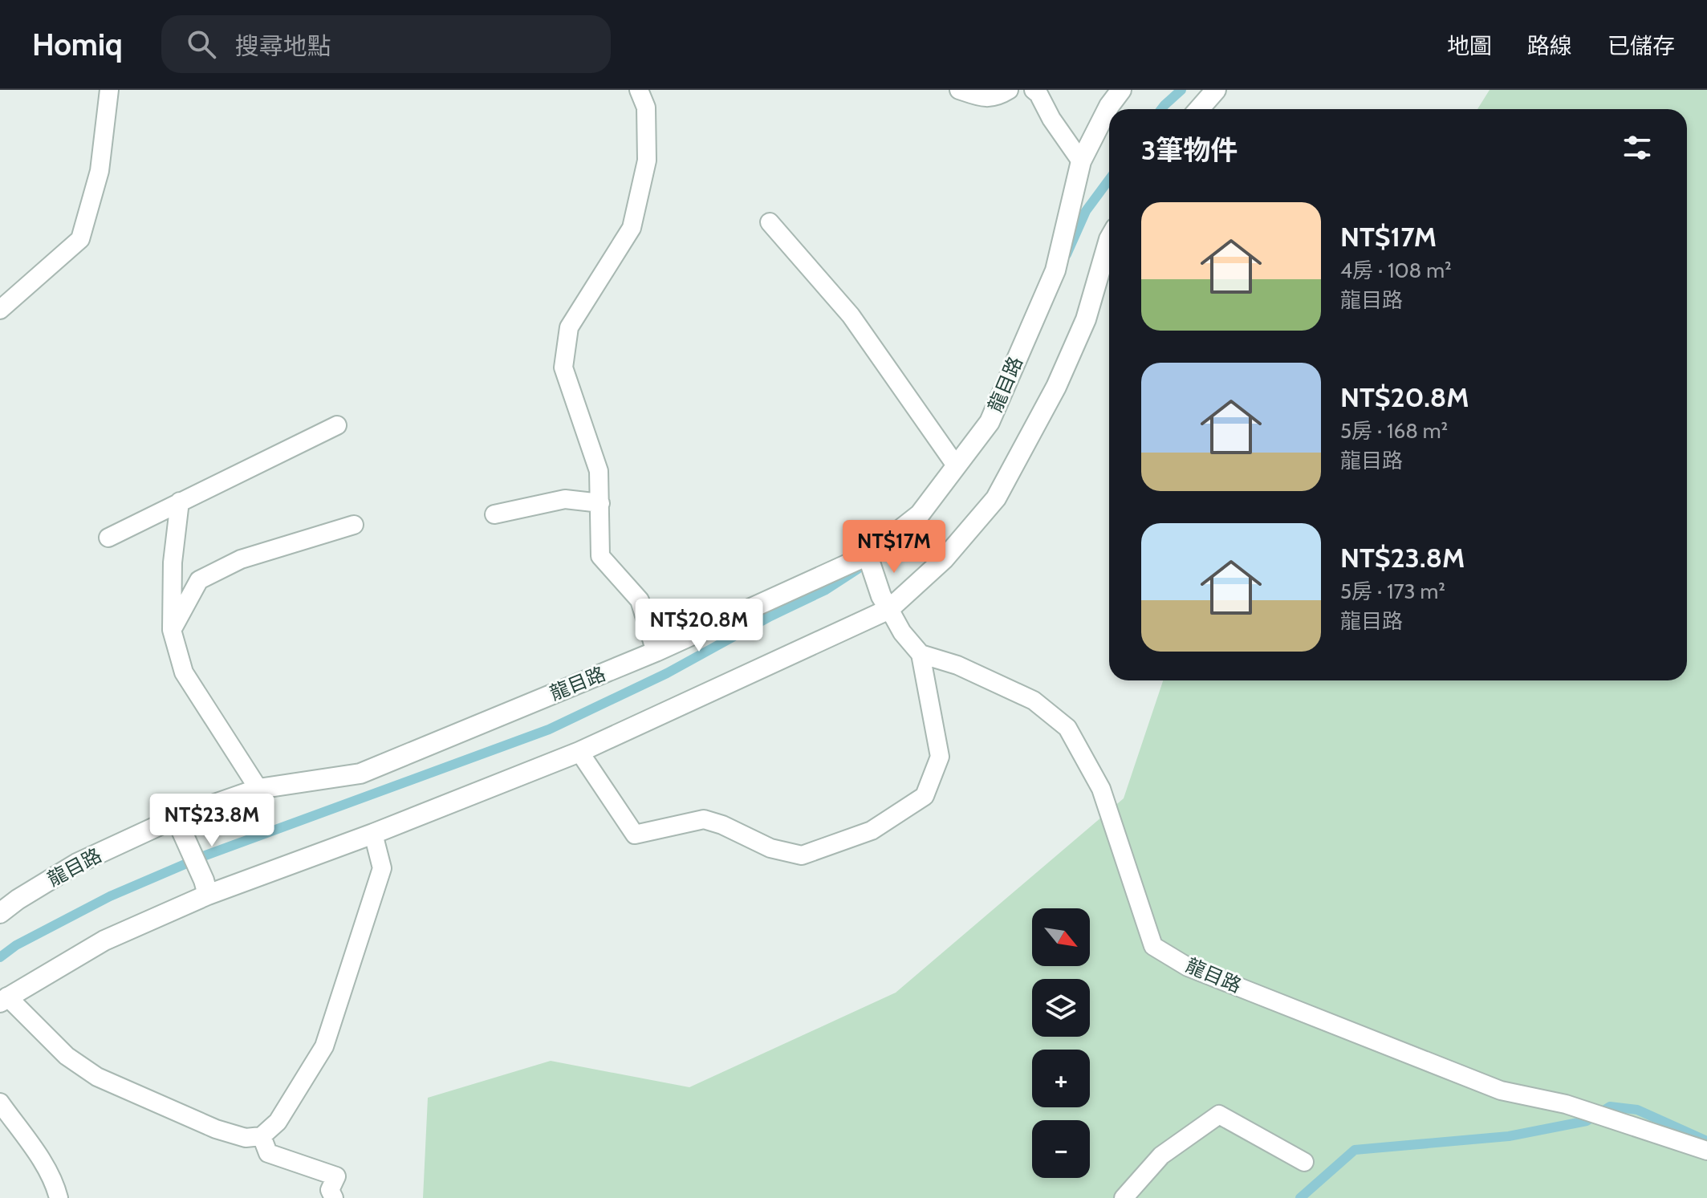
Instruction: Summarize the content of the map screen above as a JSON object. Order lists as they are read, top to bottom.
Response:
{
  "streets": {
    "street": ["龍目路"]
  },
  "north": "bottom right",
  "page": {
    "header": "Homiq",
    "search": "搜尋地點",
    "nav": ["地圖", "路線", "已儲存"],
    "heading": "3筆物件",
    "list": [
      {
        "name": "NT$17M",
        "note": "4房 · 108 m² · 龍目路"
      },
      {
        "name": "NT$20.8M",
        "note": "5房 · 168 m² · 龍目路"
      },
      {
        "name": "NT$23.8M",
        "note": "5房 · 173 m² · 龍目路"
      }
    ],
    "price": ["NT$17M", "NT$20.8M", "NT$23.8M"],
    "map_buttons": ["+", "−"]
  }
}
